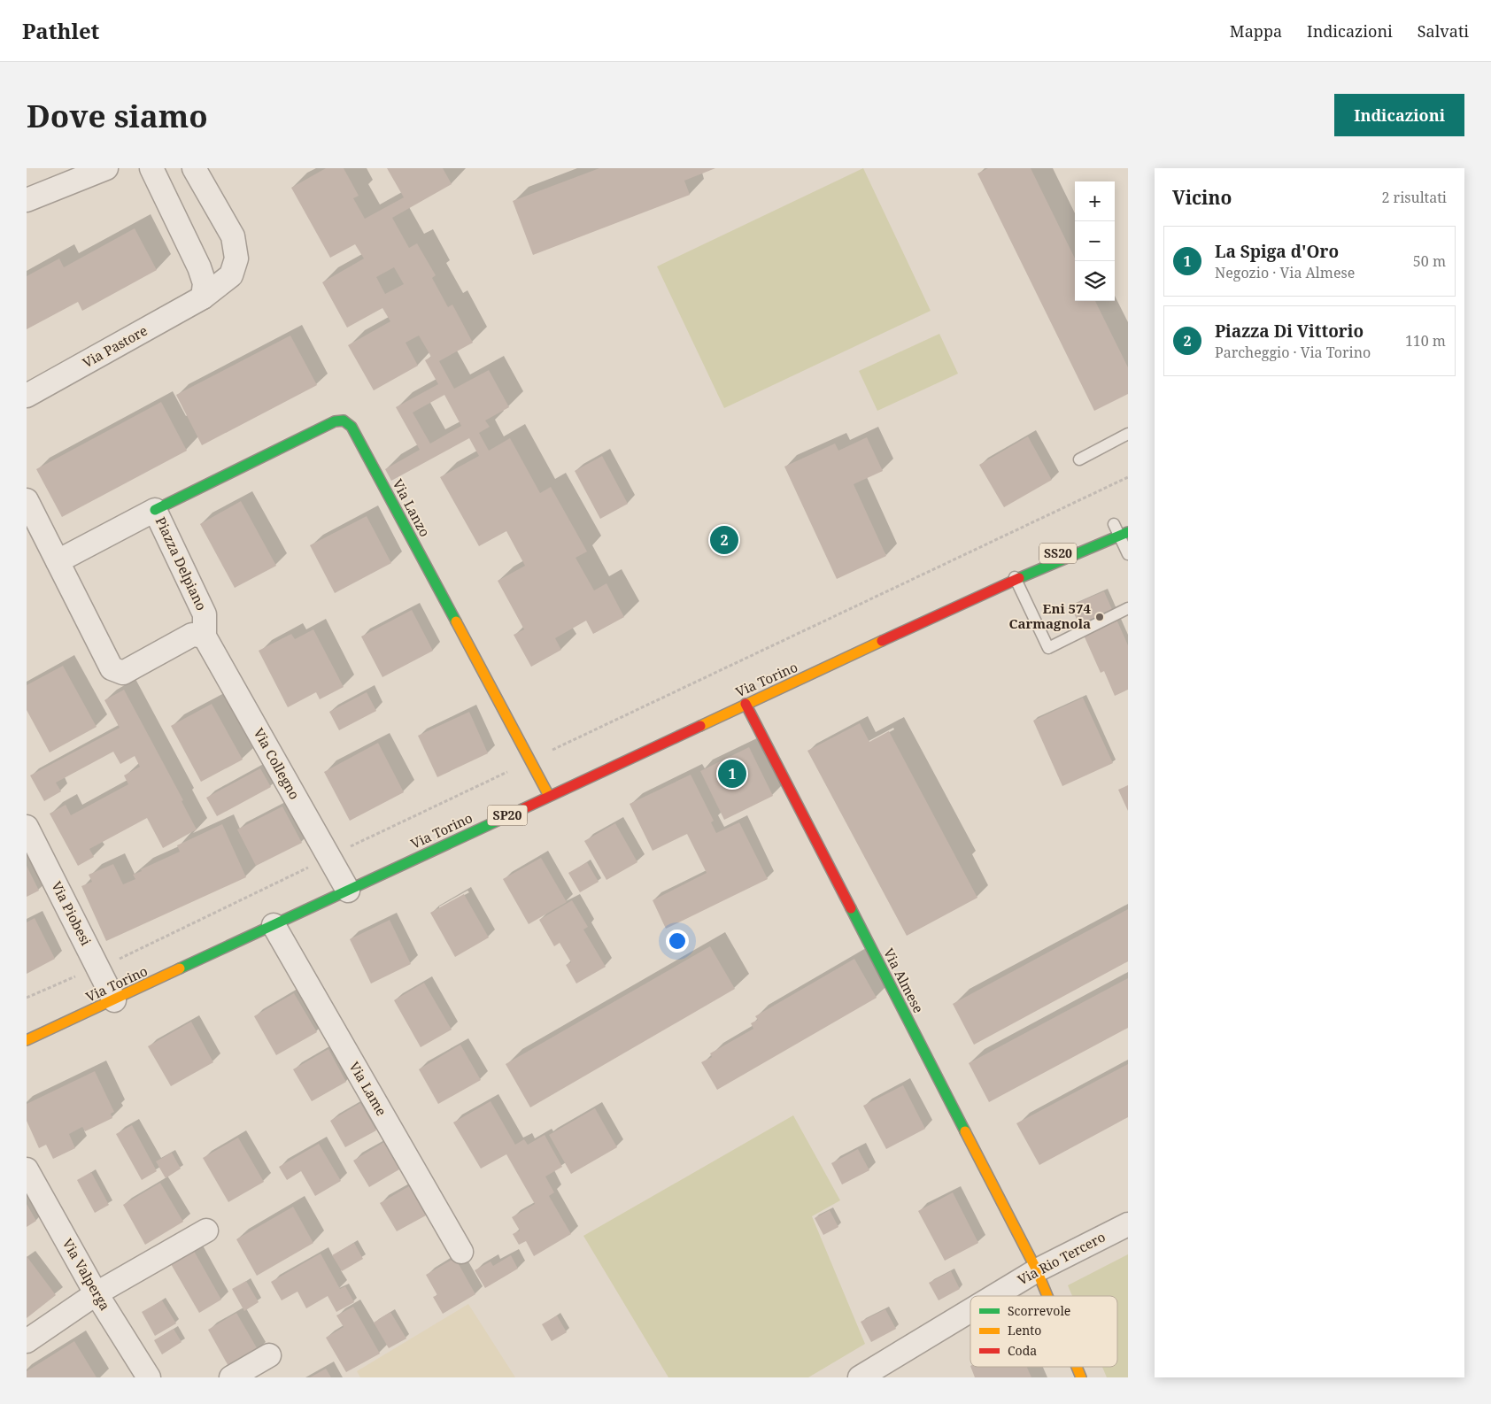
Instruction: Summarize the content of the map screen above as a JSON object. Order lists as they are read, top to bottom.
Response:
{
  "streets": {
    "street": [
      "Via Pastore",
      "Via Lanzo",
      "SS20",
      "Piazza Delpiano",
      "Via Torino",
      "Via Collegno",
      "SP20",
      "Via Piobesi",
      "Via Almese",
      "Via Lame",
      "Via Rio Tercero",
      "Via Valperga"
    ]
  },
  "crossings": [
    ["Via Lanzo", "Piazza Delpiano"],
    ["Via Lanzo", "Via Torino"],
    ["SS20", "Via Torino"],
    ["Piazza Delpiano", "Via Collegno"],
    ["Via Torino", "Via Collegno"],
    ["Via Torino", "Via Piobesi"],
    ["Via Torino", "Via Almese"],
    ["Via Torino", "Via Lame"],
    ["Via Almese", "Via Rio Tercero"]
  ],
  "places": ["Eni 574 Carmagnola"],
  "legend": ["Scorrevole", "Lento", "Coda"],
  "page": {
    "header": "Pathlet",
    "nav": ["Mappa", "Indicazioni", "Salvati"],
    "buttons": "Indicazioni",
    "title": "Dove siamo",
    "heading": ["Vicino", "2 risultati"],
    "map_buttons": ["+", "−"],
    "list": [
      {
        "mark": "1",
        "name": "La Spiga d'Oro",
        "note": "Negozio · Via Almese",
        "value": "50 m"
      },
      {
        "mark": "2",
        "name": "Piazza Di Vittorio",
        "note": "Parcheggio · Via Torino",
        "value": "110 m"
      }
    ],
    "pins": ["2", "1"]
  }
}
